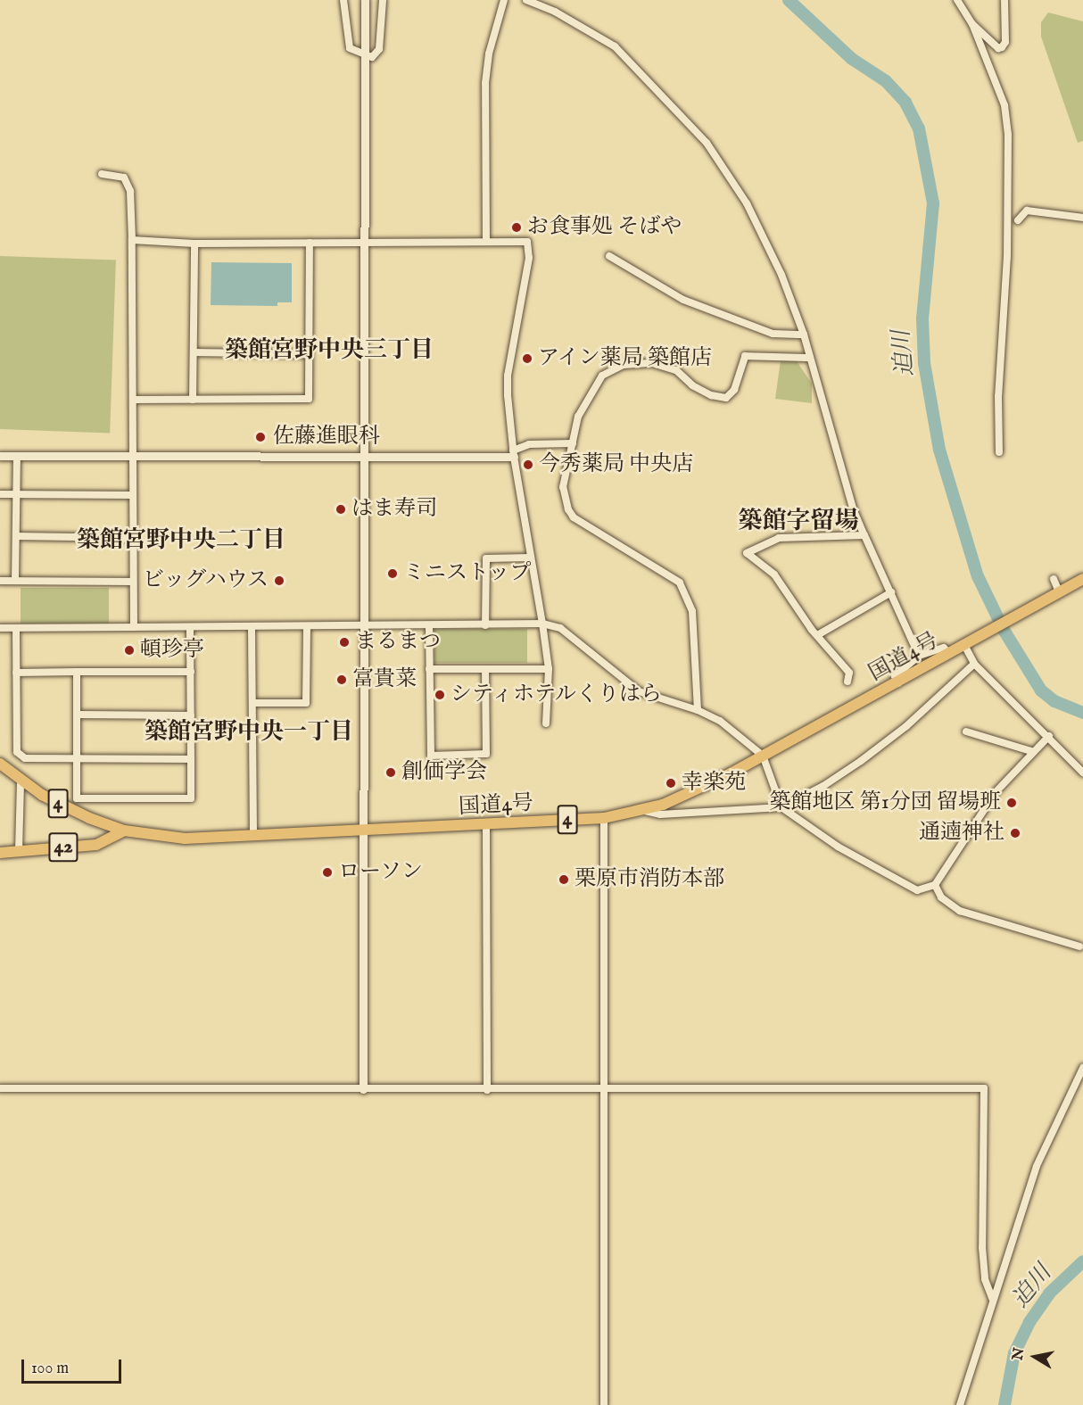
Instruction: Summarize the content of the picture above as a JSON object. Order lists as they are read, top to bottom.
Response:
{
  "streets": {
    "main road": ["国道4号", "4", "42"]
  },
  "crossings": [
    ["国道4号", "42"]
  ],
  "districts": [
    "築館宮野中央三丁目",
    "築館字留場",
    "築館宮野中央二丁目",
    "築館宮野中央一丁目"
  ],
  "water": ["迫川"],
  "places": [
    "お食事処 そばや",
    "アイン薬局 築館店",
    "佐藤進眼科",
    "今秀薬局 中央店",
    "はま寿司",
    "ミニストップ",
    "ビッグハウス",
    "まるまつ",
    "頓珍亭",
    "富貴菜",
    "シティホテルくりはら",
    "創価学会",
    "幸楽苑",
    "築館地区 第1分団 留場班",
    "通遖神社",
    "ローソン",
    "栗原市消防本部"
  ],
  "scale_bar": "100 m",
  "north": "left"
}
